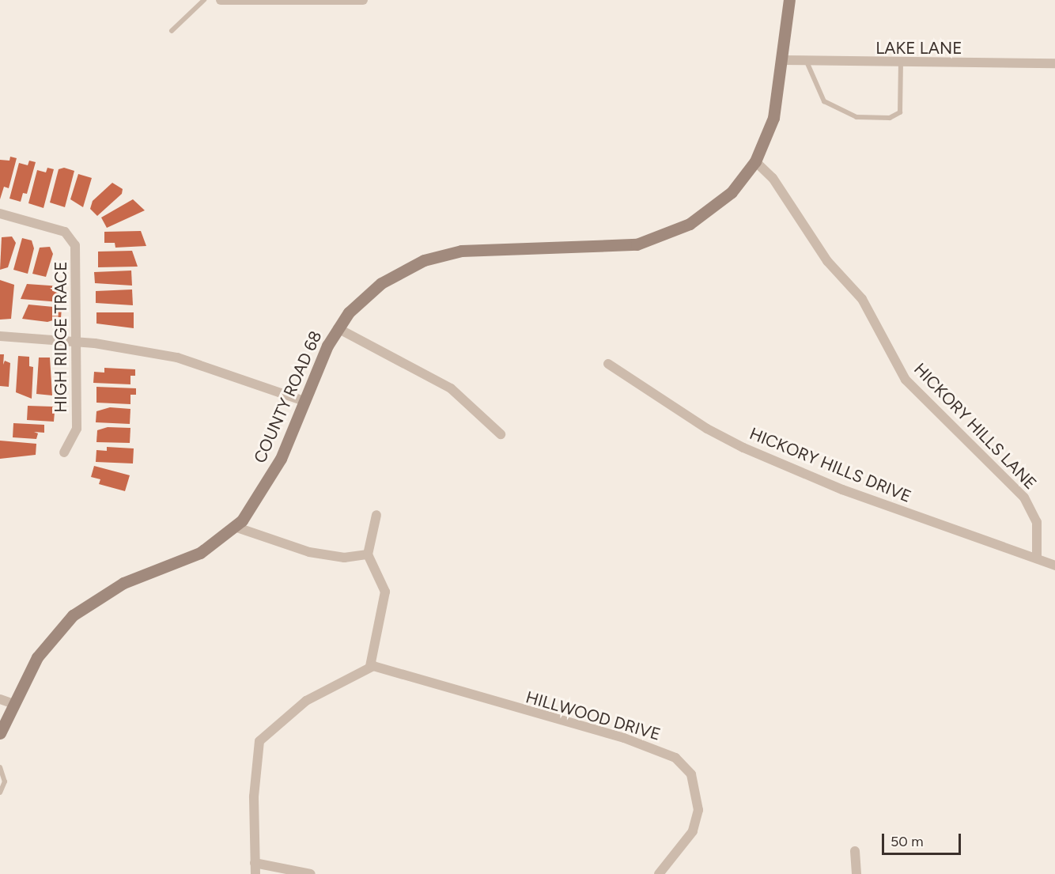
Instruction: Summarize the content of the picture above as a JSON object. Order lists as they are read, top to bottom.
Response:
{
  "streets": {
    "street": [
      "LAKE LANE",
      "HIGH RIDGE TRACE",
      "COUNTY ROAD 68",
      "HICKORY HILLS LANE",
      "HICKORY HILLS DRIVE",
      "HILLWOOD DRIVE"
    ]
  },
  "crossings": [
    ["LAKE LANE", "COUNTY ROAD 68"],
    ["COUNTY ROAD 68", "HICKORY HILLS LANE"],
    ["HICKORY HILLS LANE", "HICKORY HILLS DRIVE"]
  ],
  "scale_bar": "50 m"
}
